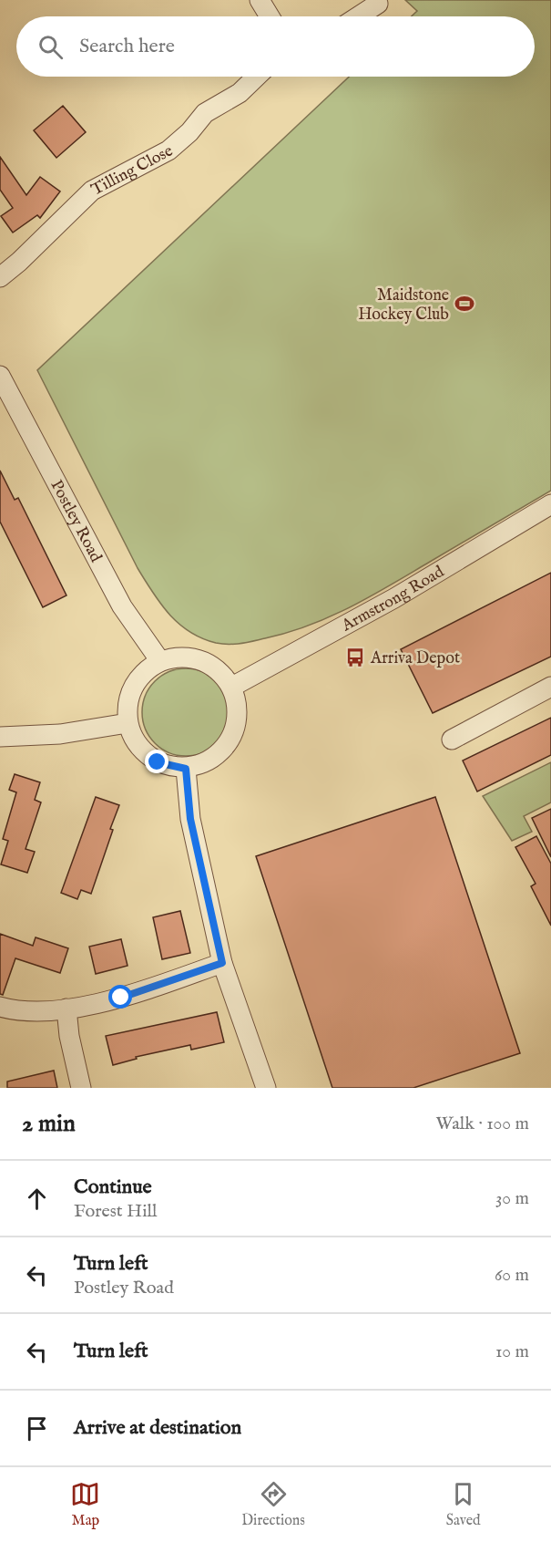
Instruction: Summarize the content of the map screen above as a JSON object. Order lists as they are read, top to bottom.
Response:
{
  "streets": {
    "street": ["Tilling Close", "Postley Road", "Armstrong Road"]
  },
  "crossings": [
    ["Postley Road", "Armstrong Road"]
  ],
  "places": {
    "sports": ["Maidstone Hockey Club"],
    "bus stop": ["Arriva Depot"]
  },
  "page": {
    "search": "Search here",
    "heading": ["2 min", "Walk · 100 m"],
    "list": [
      ["Continue", "Forest Hill", "30 m"],
      ["Turn left", "Postley Road", "60 m"],
      ["Turn left", "10 m"],
      "Arrive at destination"
    ],
    "nav": ["Map", "Directions", "Saved"]
  }
}
